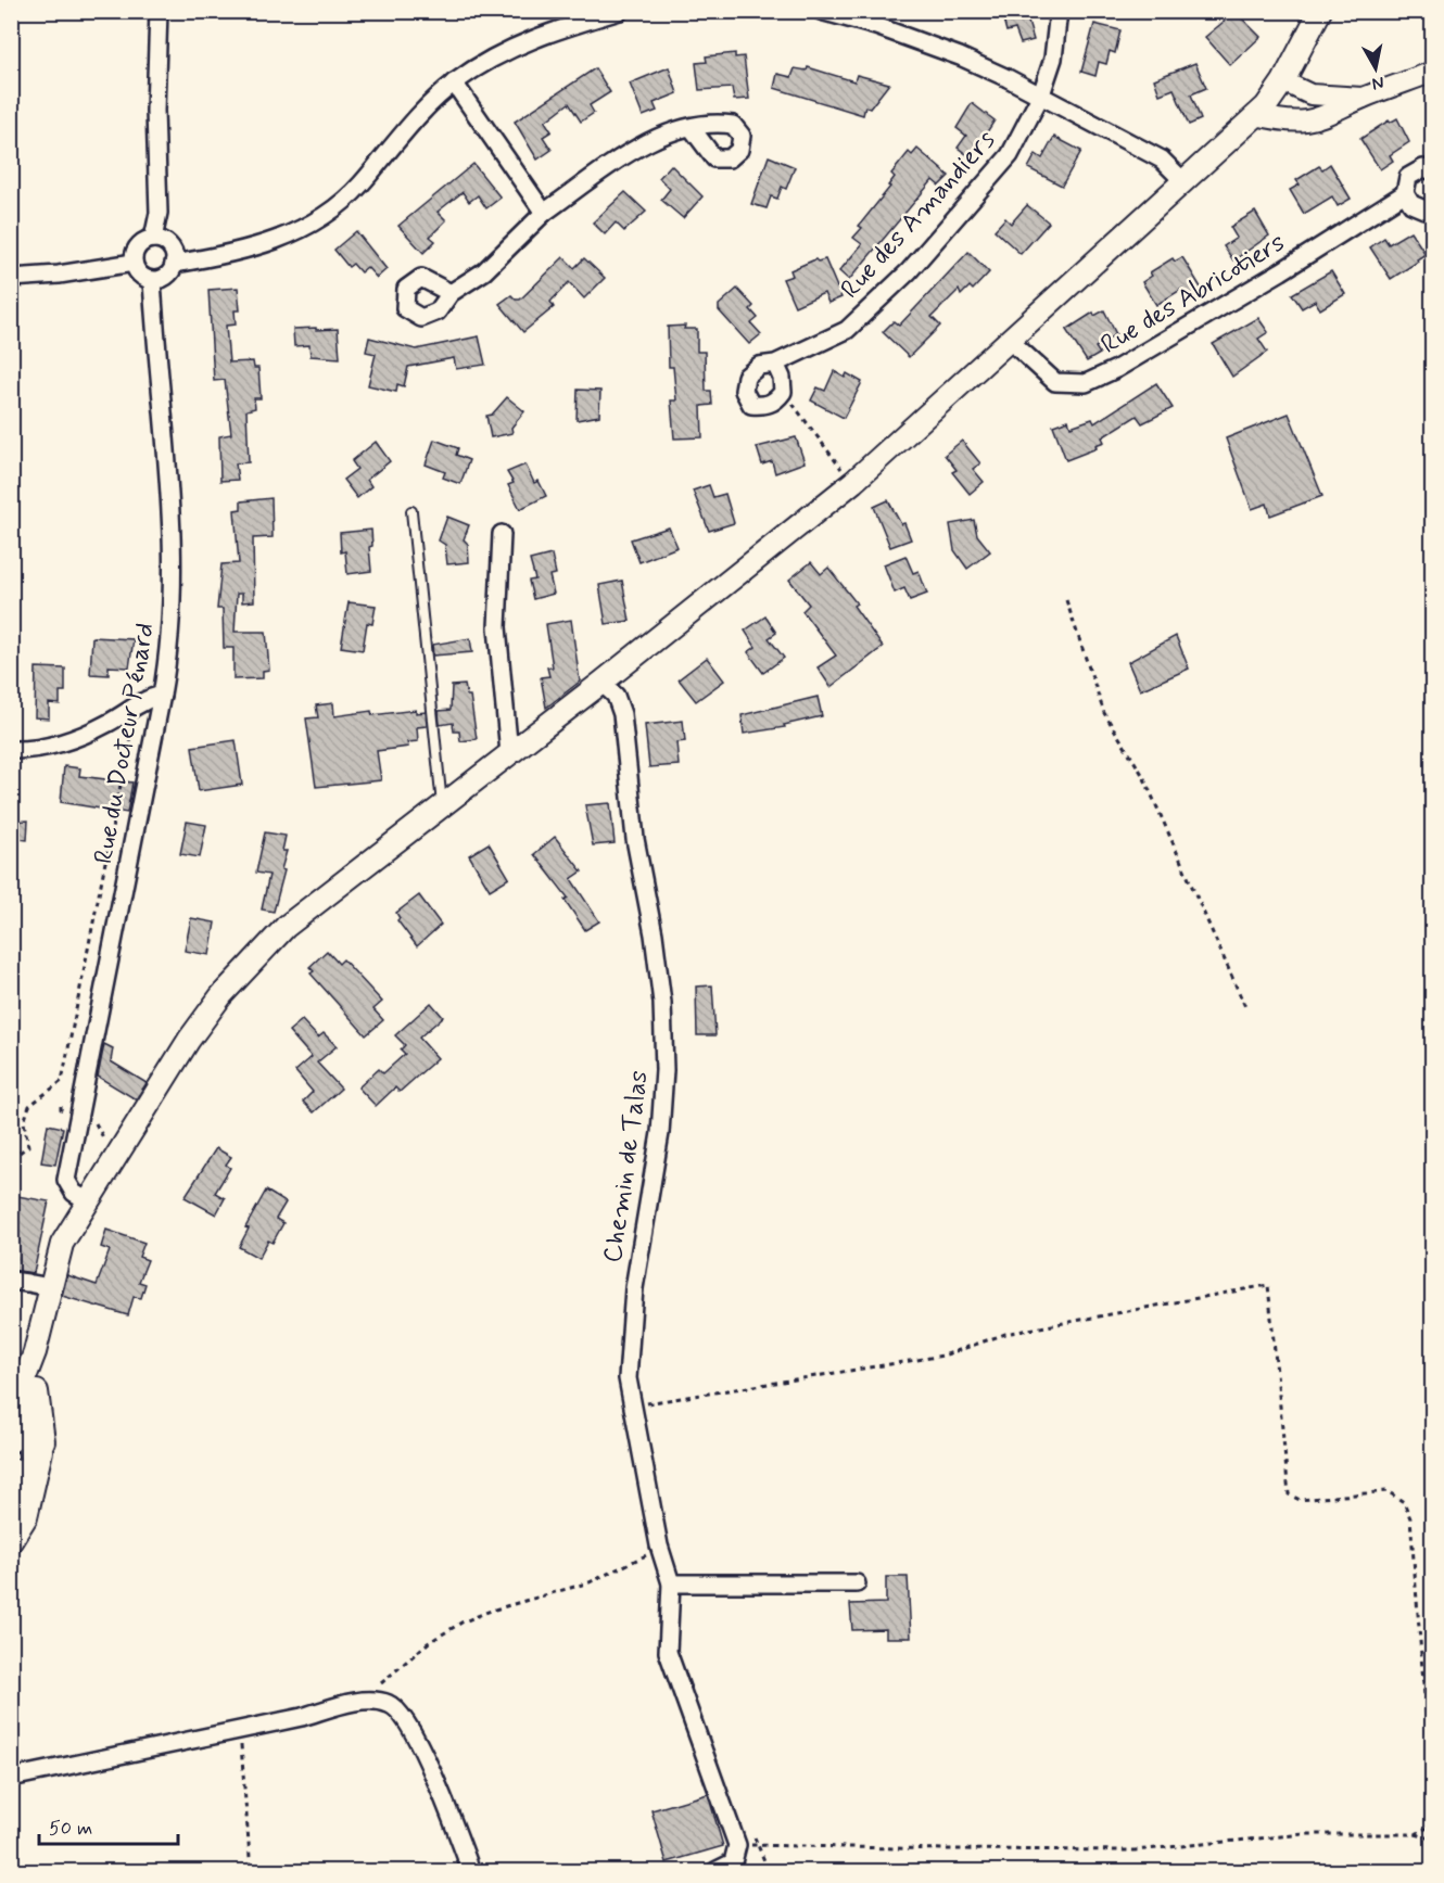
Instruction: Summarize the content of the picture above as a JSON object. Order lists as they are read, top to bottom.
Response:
{
  "streets": {
    "street": [
      "Rue des Amandiers",
      "Rue des Abricotiers",
      "Rue du Docteur Pénard",
      "Chemin de Talas"
    ]
  },
  "scale_bar": "50 m",
  "north": "bottom"
}
